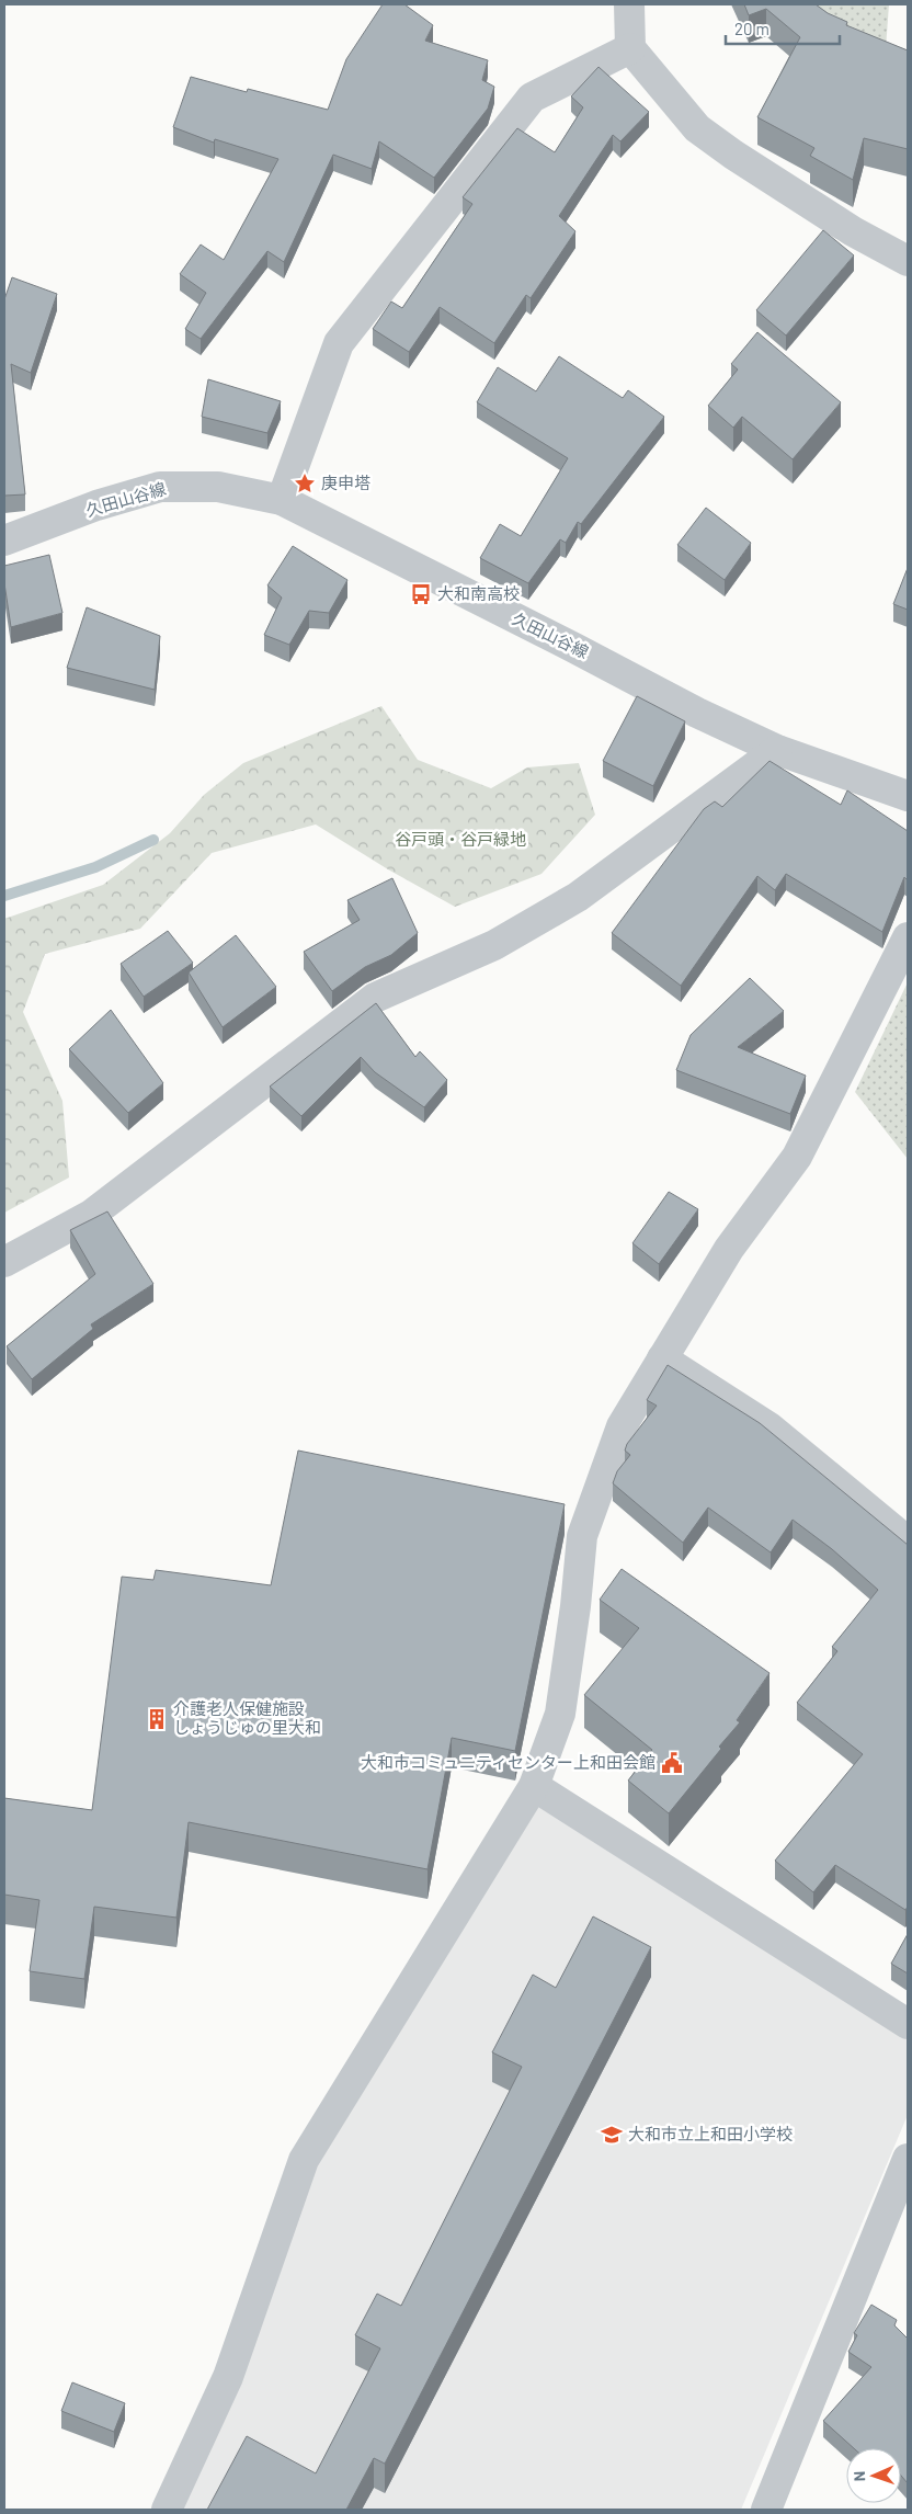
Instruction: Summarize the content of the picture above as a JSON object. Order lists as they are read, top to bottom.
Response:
{
  "streets": {
    "street": ["久田山谷線"]
  },
  "parks": ["谷戸頭・谷戸緑地"],
  "places": {
    "place": ["庚申塔"],
    "bus stop": ["大和南高校"],
    "building": ["介護老人保健施設 しょうじゅの里大和"],
    "public building": ["大和市コミュニティセンター上和田会館"],
    "school or university": ["大和市立上和田小学校"]
  },
  "scale_bar": "20 m",
  "north": "left"
}
